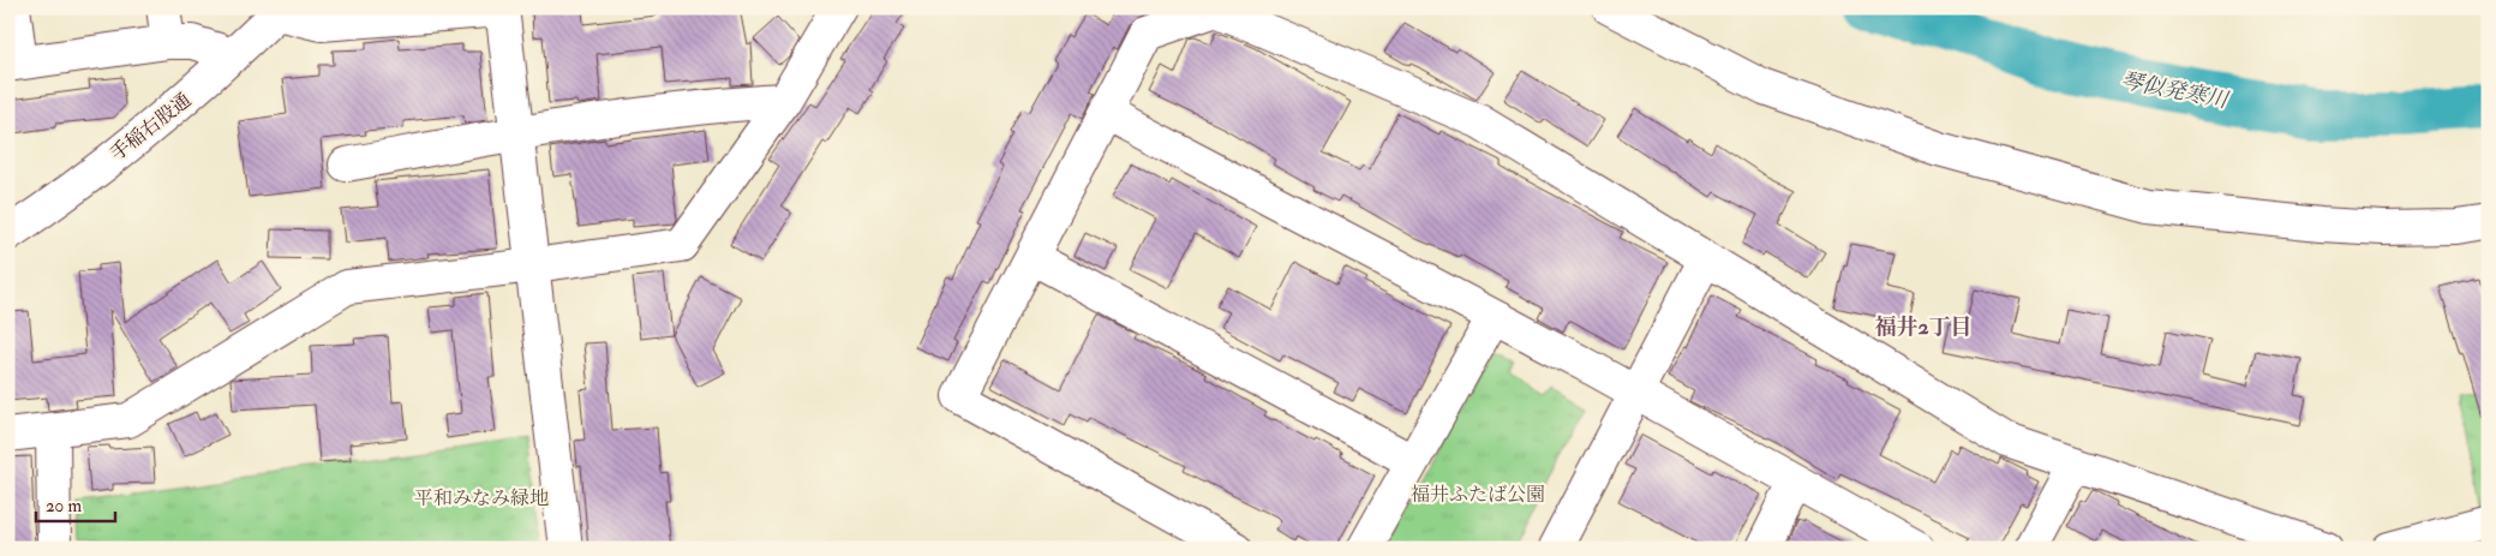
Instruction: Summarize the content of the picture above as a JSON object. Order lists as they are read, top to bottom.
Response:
{
  "streets": {
    "street": ["手稲右股通"]
  },
  "districts": ["福井2丁目"],
  "water": ["琴似発寒川"],
  "parks": ["福井ふたば公園", "平和みなみ緑地"],
  "scale_bar": "20 m"
}
